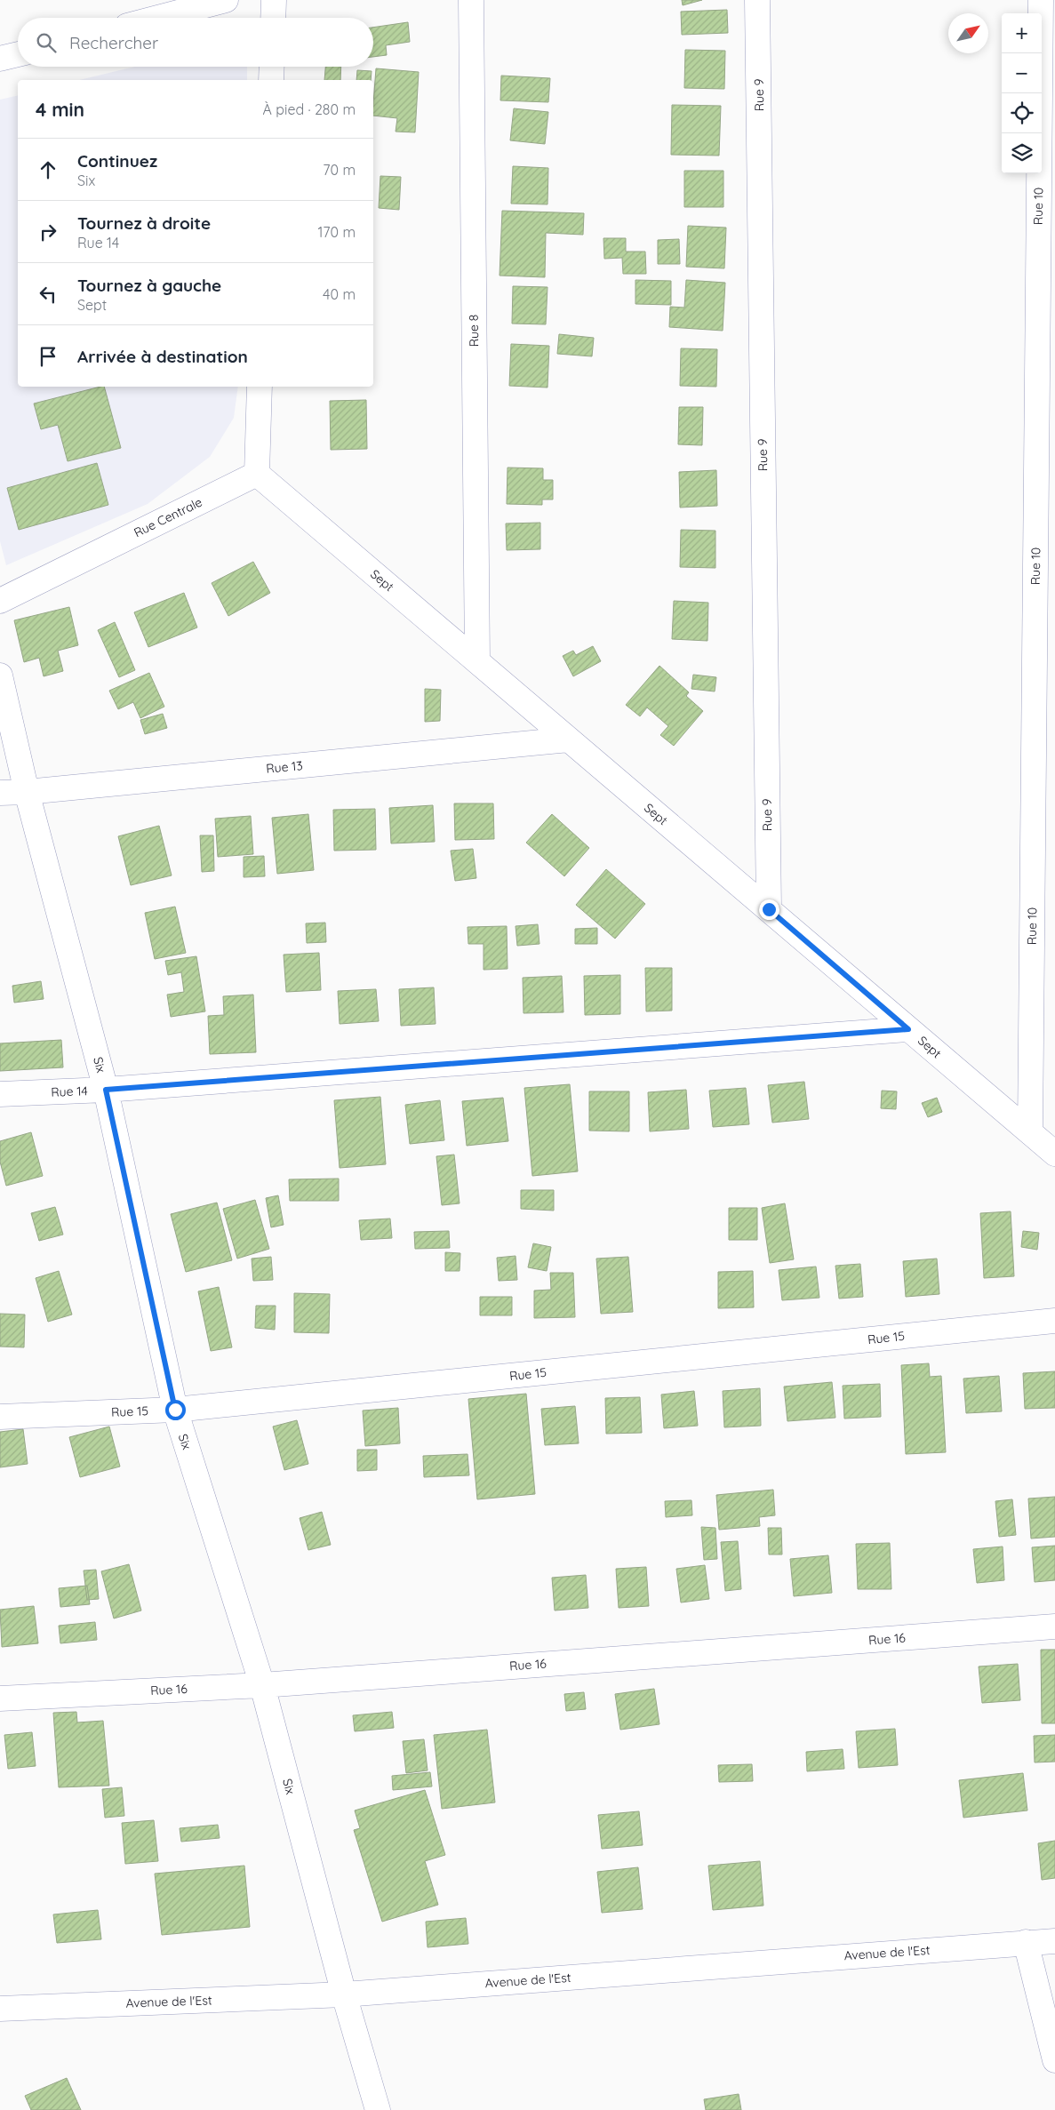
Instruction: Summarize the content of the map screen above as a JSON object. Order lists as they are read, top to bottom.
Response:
{
  "streets": {
    "street": [
      "Rue 9",
      "Rue 10",
      "Rue 8",
      "Rue Centrale",
      "Sept",
      "Rue 13",
      "Six",
      "Rue 14",
      "Rue 15",
      "Rue 16",
      "Avenue de l'Est"
    ]
  },
  "crossings": [
    ["Rue 9", "Sept"],
    ["Rue 10", "Sept"],
    ["Rue 8", "Sept"],
    ["Rue Centrale", "Sept"],
    ["Sept", "Rue 13"],
    ["Sept", "Rue 14"],
    ["Rue 13", "Six"],
    ["Six", "Rue 14"],
    ["Six", "Rue 15"],
    ["Six", "Rue 16"],
    ["Six", "Avenue de l'Est"]
  ],
  "north": "top right",
  "page": {
    "map_buttons": ["+", "−"],
    "search": "Rechercher",
    "heading": ["4 min", "À pied · 280 m"],
    "list": [
      ["Continuez", "Six", "70 m"],
      ["Tournez à droite", "Rue 14", "170 m"],
      ["Tournez à gauche", "Sept", "40 m"],
      "Arrivée à destination"
    ]
  }
}
